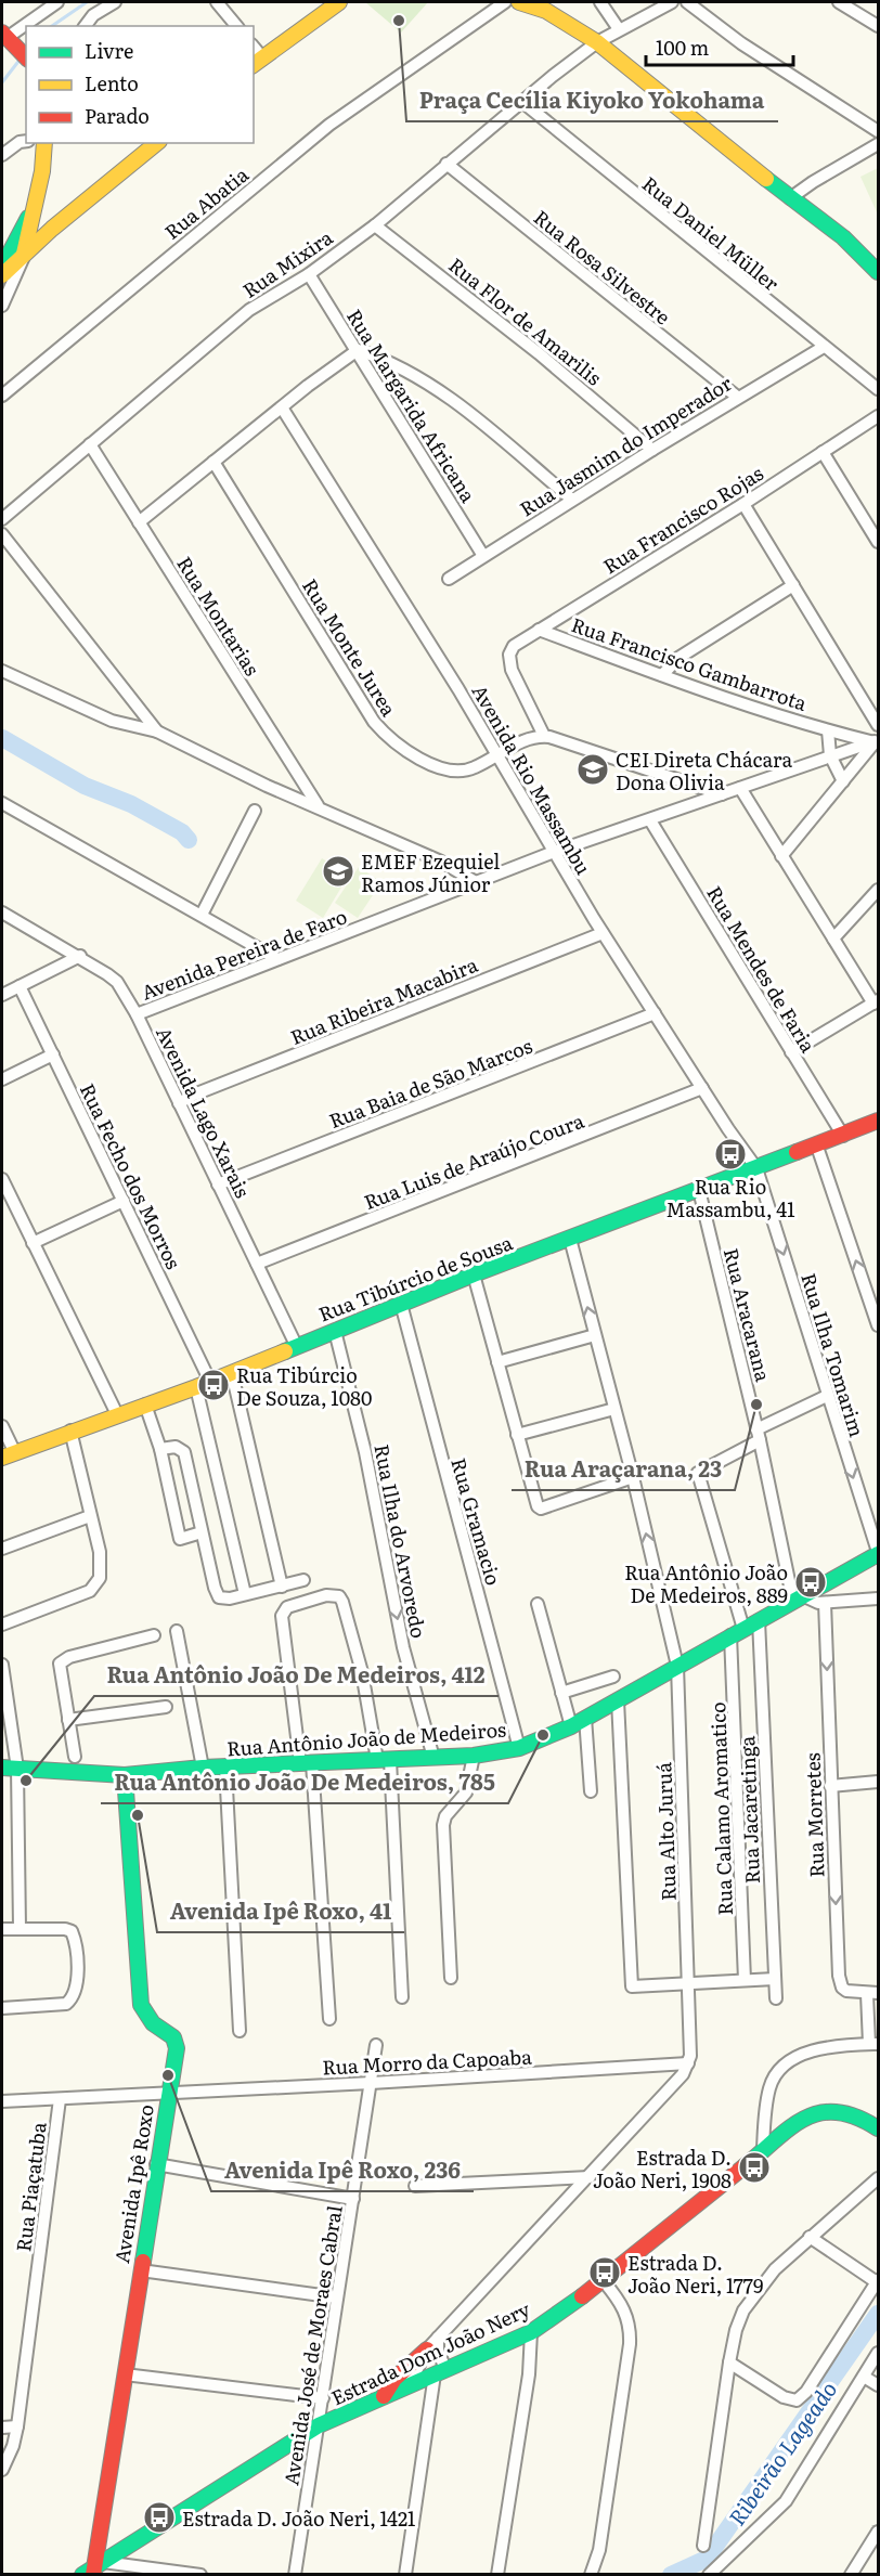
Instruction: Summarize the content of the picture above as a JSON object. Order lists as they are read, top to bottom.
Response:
{
  "streets": {
    "street": [
      "Rua Abatia",
      "Rua Daniel Müller",
      "Rua Mixira",
      "Rua Rosa Silvestre",
      "Rua Flor de Amarilis",
      "Rua Margarida Africana",
      "Rua Jasmim do Imperador",
      "Rua Francisco Rojas",
      "Rua Montarias",
      "Rua Monte Jurea",
      "Rua Francisco Gambarrota",
      "Avenida Rio Massambu",
      "Avenida Pereira de Faro",
      "Rua Mendes de Faria",
      "Rua Ribeira Macabira",
      "Rua Baia de São Marcos",
      "Avenida Lago Xarais",
      "Rua Luis de Araújo Coura",
      "Rua Fecho dos Morros",
      "Rua Tibúrcio de Sousa",
      "Rua Aracarana",
      "Rua Ilha Tomarim",
      "Rua Gramacio",
      "Rua Ilha do Arvoredo",
      "Rua Antônio João de Medeiros",
      "Rua Calamo Aromatico",
      "Rua Jacaretinga",
      "Rua Morretes",
      "Rua Alto Juruá",
      "Rua Morro da Capoaba",
      "Avenida Ipê Roxo",
      "Rua Piaçatuba",
      "Avenida José de Moraes Cabral",
      "Estrada Dom João Nery"
    ]
  },
  "crossings": [
    ["Rua Daniel Müller", "Rua Mixira"],
    ["Rua Daniel Müller", "Rua Jasmim do Imperador"],
    ["Rua Mixira", "Rua Rosa Silvestre"],
    ["Rua Mixira", "Rua Flor de Amarilis"],
    ["Rua Mixira", "Rua Margarida Africana"],
    ["Rua Mixira", "Rua Montarias"],
    ["Rua Rosa Silvestre", "Rua Jasmim do Imperador"],
    ["Rua Flor de Amarilis", "Rua Jasmim do Imperador"],
    ["Rua Margarida Africana", "Rua Jasmim do Imperador"],
    ["Rua Francisco Rojas", "Rua Monte Jurea"],
    ["Rua Francisco Rojas", "Rua Francisco Gambarrota"],
    ["Rua Monte Jurea", "Avenida Rio Massambu"],
    ["Rua Francisco Gambarrota", "Avenida Pereira de Faro"],
    ["Avenida Rio Massambu", "Avenida Pereira de Faro"],
    ["Avenida Rio Massambu", "Rua Ribeira Macabira"],
    ["Avenida Rio Massambu", "Rua Baia de São Marcos"],
    ["Avenida Rio Massambu", "Rua Luis de Araújo Coura"],
    ["Avenida Rio Massambu", "Rua Tibúrcio de Sousa"],
    ["Avenida Rio Massambu", "Rua Ilha Tomarim"],
    ["Avenida Pereira de Faro", "Rua Mendes de Faria"],
    ["Avenida Pereira de Faro", "Avenida Lago Xarais"],
    ["Rua Mendes de Faria", "Rua Tibúrcio de Sousa"],
    ["Rua Ribeira Macabira", "Avenida Lago Xarais"],
    ["Rua Baia de São Marcos", "Avenida Lago Xarais"],
    ["Avenida Lago Xarais", "Rua Luis de Araújo Coura"],
    ["Avenida Lago Xarais", "Rua Tibúrcio de Sousa"],
    ["Rua Fecho dos Morros", "Rua Tibúrcio de Sousa"],
    ["Rua Tibúrcio de Sousa", "Rua Aracarana"],
    ["Rua Tibúrcio de Sousa", "Rua Ilha Tomarim"],
    ["Rua Tibúrcio de Sousa", "Rua Gramacio"],
    ["Rua Tibúrcio de Sousa", "Rua Ilha do Arvoredo"],
    ["Rua Tibúrcio de Sousa", "Rua Alto Juruá"],
    ["Rua Aracarana", "Rua Antônio João de Medeiros"],
    ["Rua Aracarana", "Rua Calamo Aromatico"],
    ["Rua Ilha Tomarim", "Rua Antônio João de Medeiros"],
    ["Rua Gramacio", "Rua Antônio João de Medeiros"],
    ["Rua Ilha do Arvoredo", "Rua Antônio João de Medeiros"],
    ["Rua Antônio João de Medeiros", "Rua Calamo Aromatico"],
    ["Rua Antônio João de Medeiros", "Rua Jacaretinga"],
    ["Rua Antônio João de Medeiros", "Rua Alto Juruá"],
    ["Rua Antônio João de Medeiros", "Avenida Ipê Roxo"],
    ["Rua Alto Juruá", "Rua Morro da Capoaba"],
    ["Rua Morro da Capoaba", "Avenida Ipê Roxo"],
    ["Rua Morro da Capoaba", "Rua Piaçatuba"],
    ["Rua Morro da Capoaba", "Avenida José de Moraes Cabral"],
    ["Avenida Ipê Roxo", "Estrada Dom João Nery"],
    ["Avenida José de Moraes Cabral", "Estrada Dom João Nery"]
  ],
  "one_way": ["Rua Ilha do Arvoredo", "Rua Morretes"],
  "water": ["Ribeirão Lageado"],
  "places": {
    "other": [
      "Praça Cecília Kiyoko Yokohama",
      "Rua Araçarana, 23",
      "Rua Antônio João De Medeiros, 785",
      "Rua Antônio João De Medeiros, 412",
      "Avenida Ipê Roxo, 41",
      "Avenida Ipê Roxo, 236"
    ],
    "school or university": ["CEI Direta Chácara Dona Olivia", "EMEF Ezequiel Ramos Júnior"],
    "bus stop": [
      "Rua Rio Massambu, 41",
      "Rua Tibúrcio De Souza, 1080",
      "Rua Antônio João De Medeiros, 889",
      "Estrada D. João Neri, 1908",
      "Estrada D. João Neri, 1779",
      "Estrada D. João Neri, 1421"
    ]
  },
  "legend": ["Livre", "Lento", "Parado"],
  "scale_bar": "100 m"
}
